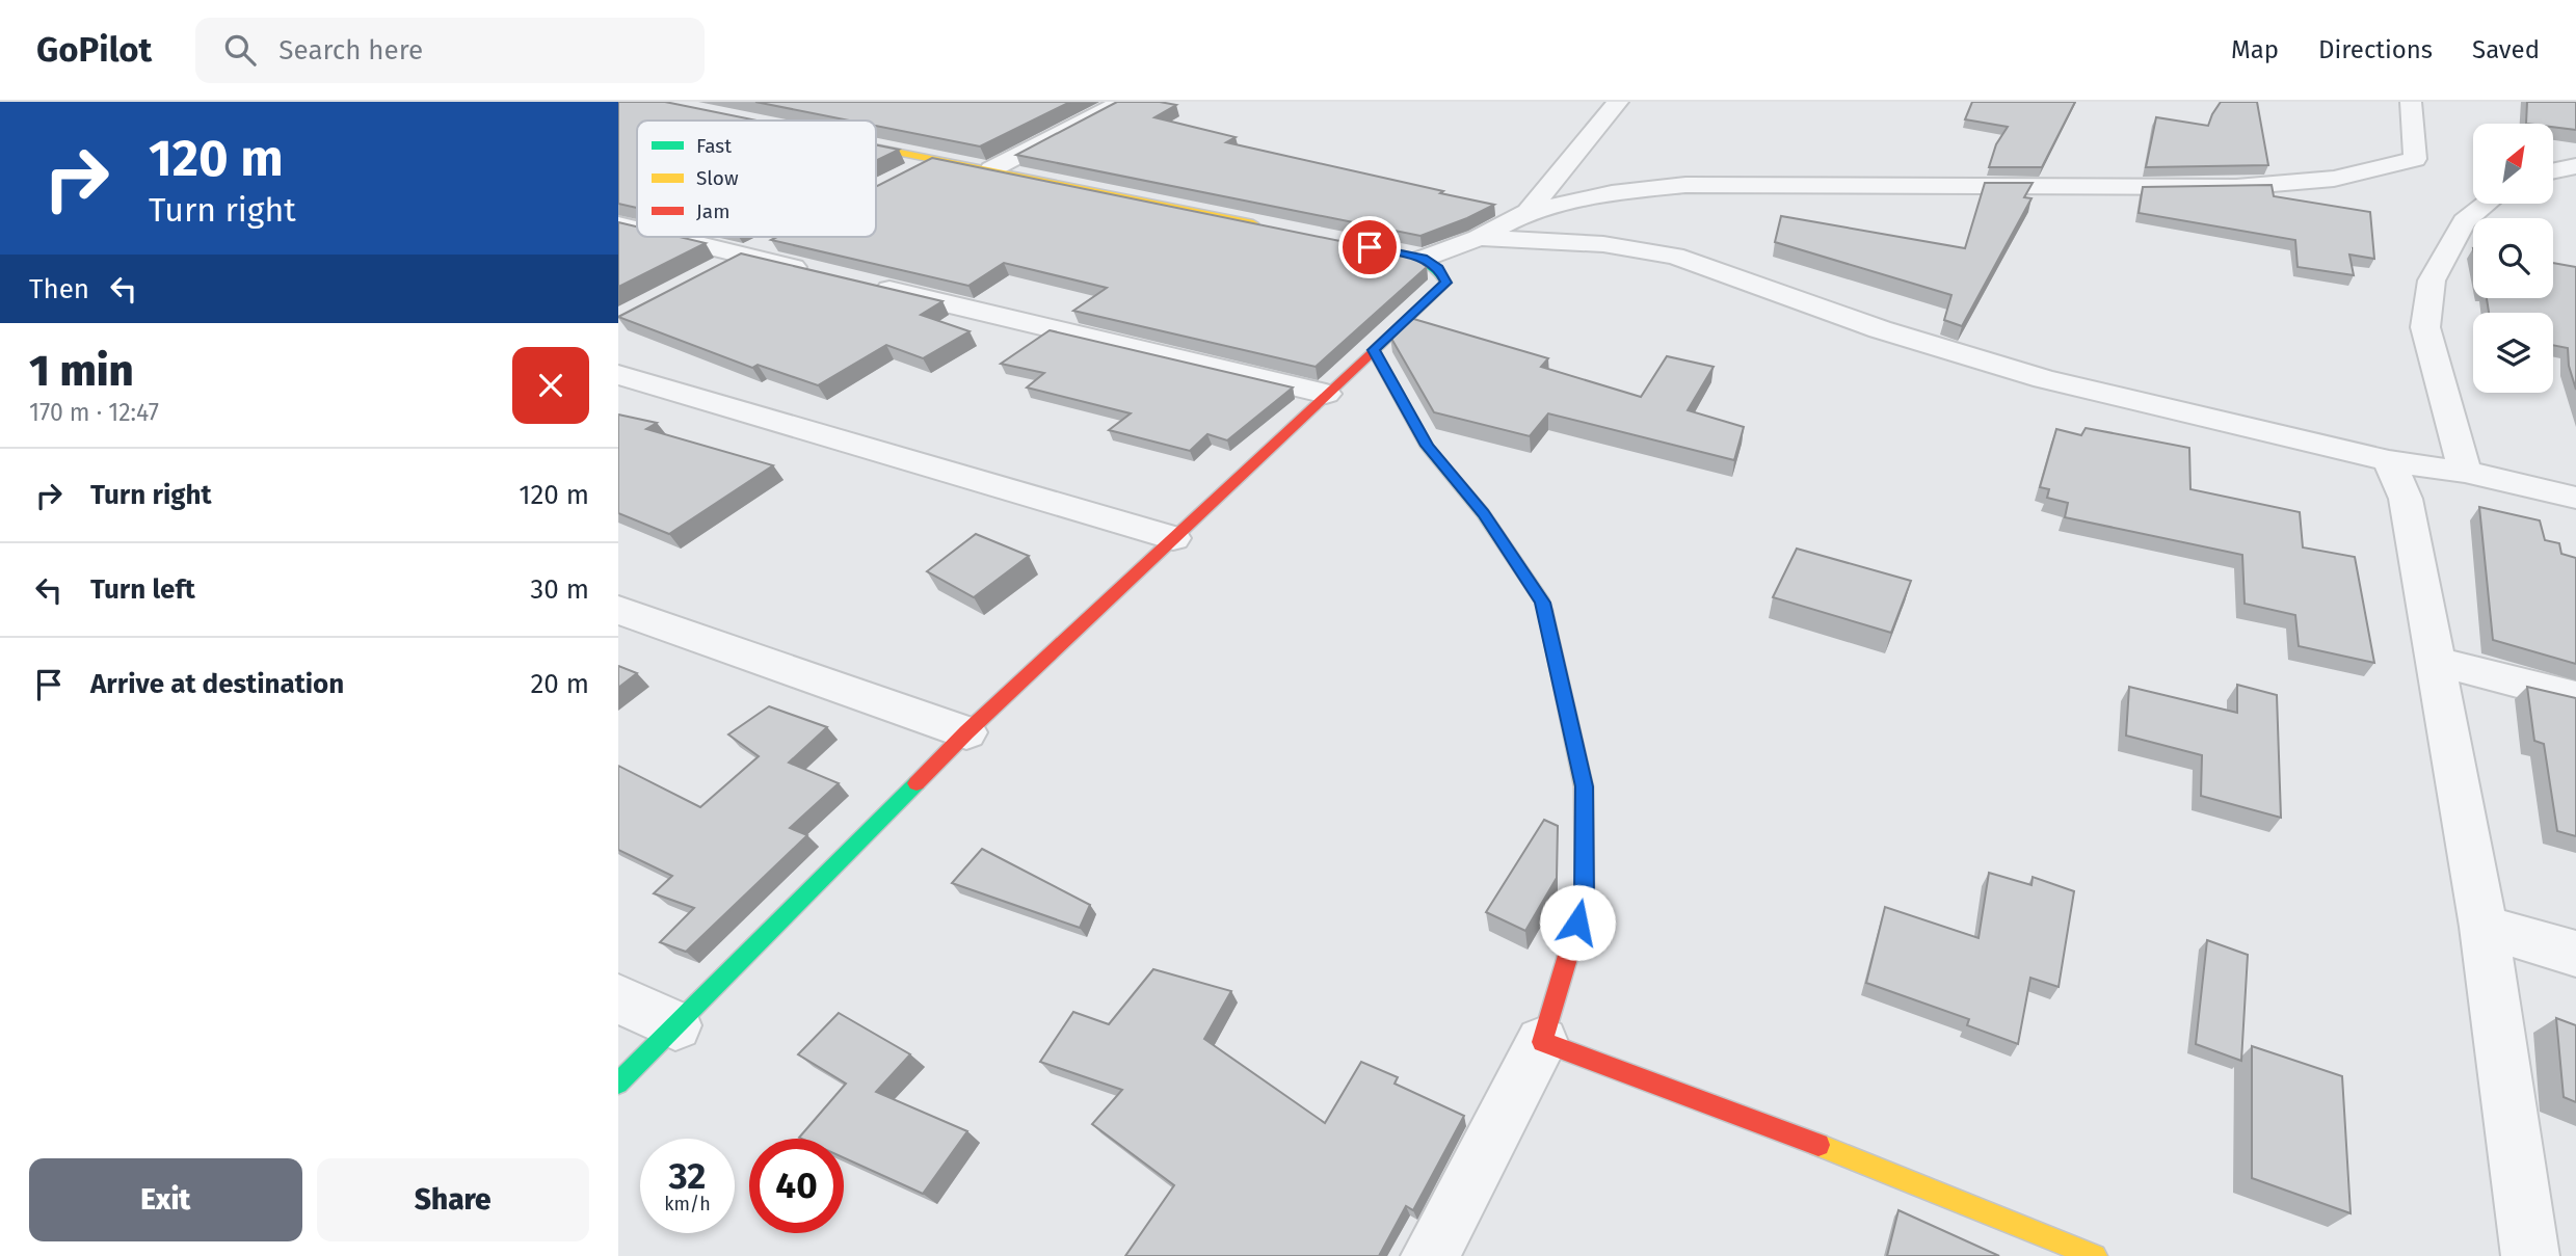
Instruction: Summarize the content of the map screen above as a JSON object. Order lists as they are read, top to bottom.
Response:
{
  "legend": ["Fast", "Slow", "Jam"],
  "north": "top right",
  "page": {
    "header": "GoPilot",
    "search": "Search here",
    "nav": ["Map", "Directions", "Saved"],
    "turn": ["120 m", "Turn right"],
    "then": "Then",
    "heading": ["1 min", "170 m · 12:47"],
    "list": [
      {
        "name": "Turn right",
        "value": "120 m"
      },
      {
        "name": "Turn left",
        "value": "30 m"
      },
      {
        "name": "Arrive at destination",
        "value": "20 m"
      }
    ],
    "speed": "32 km/h",
    "limit": "40",
    "buttons": ["Exit", "Share"]
  }
}
